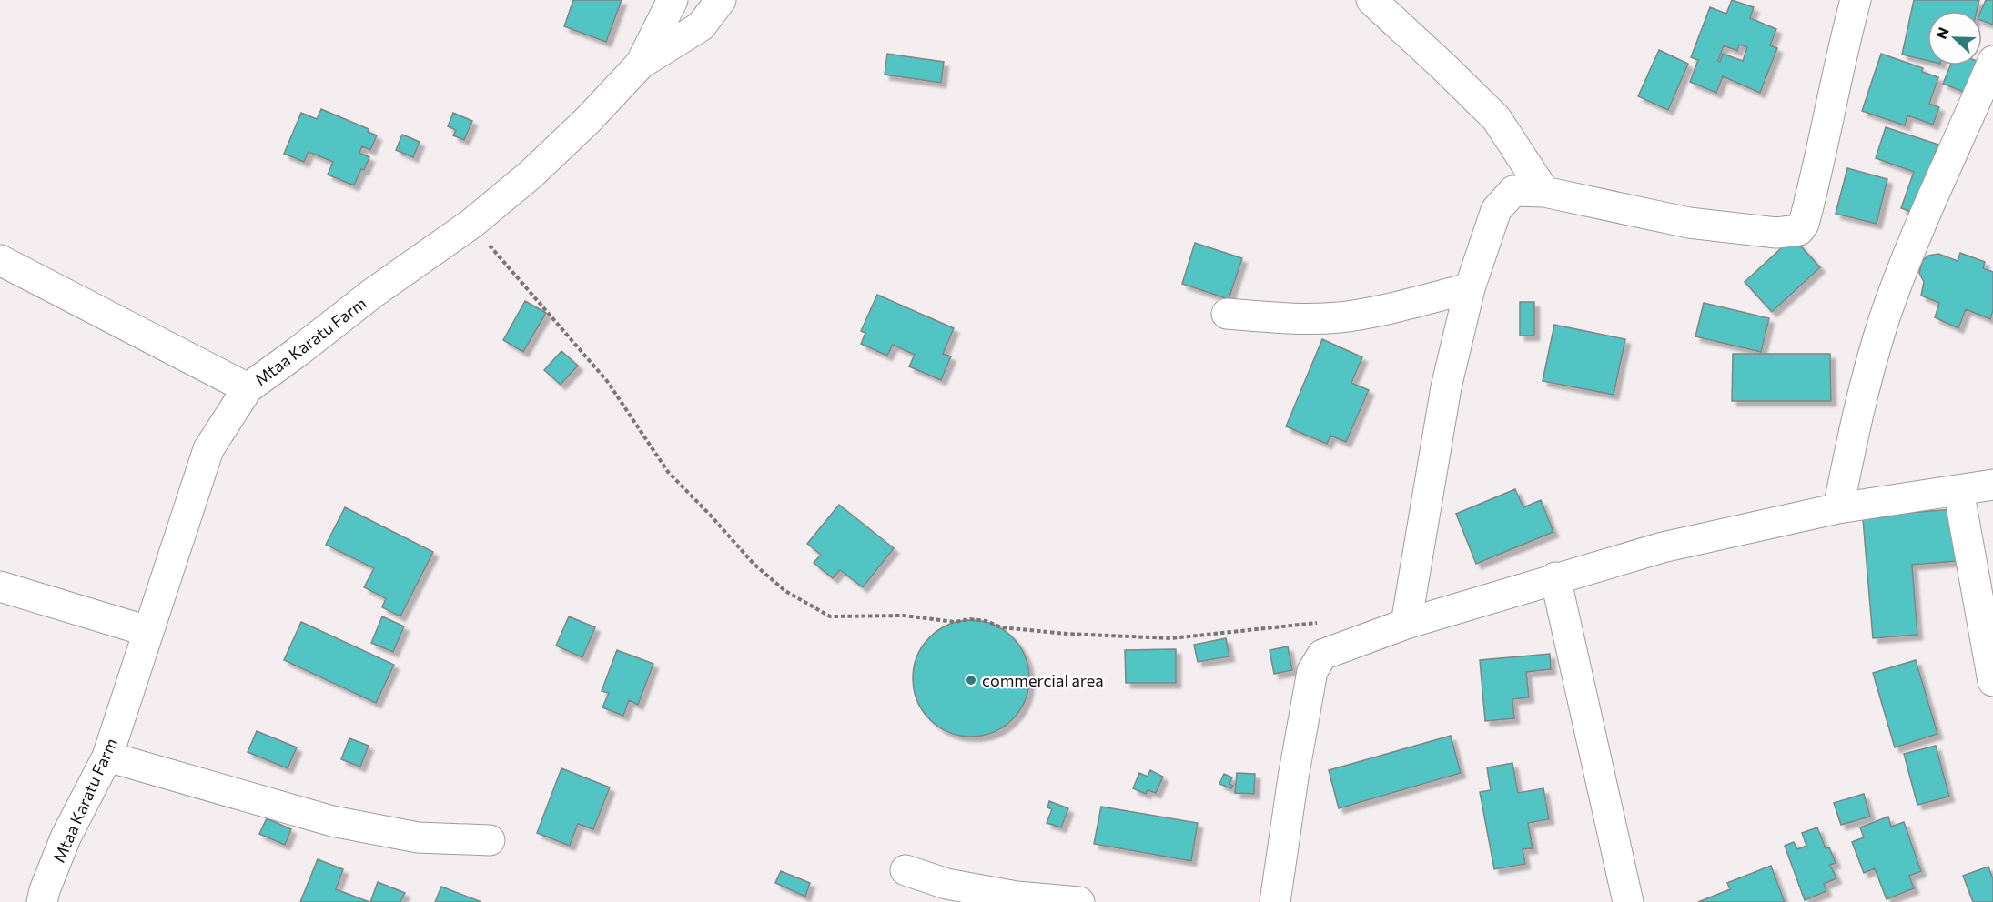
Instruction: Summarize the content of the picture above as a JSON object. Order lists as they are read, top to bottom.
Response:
{
  "streets": {
    "street": ["Mtaa Karatu Farm"]
  },
  "places": ["commercial area"],
  "north": "left"
}
